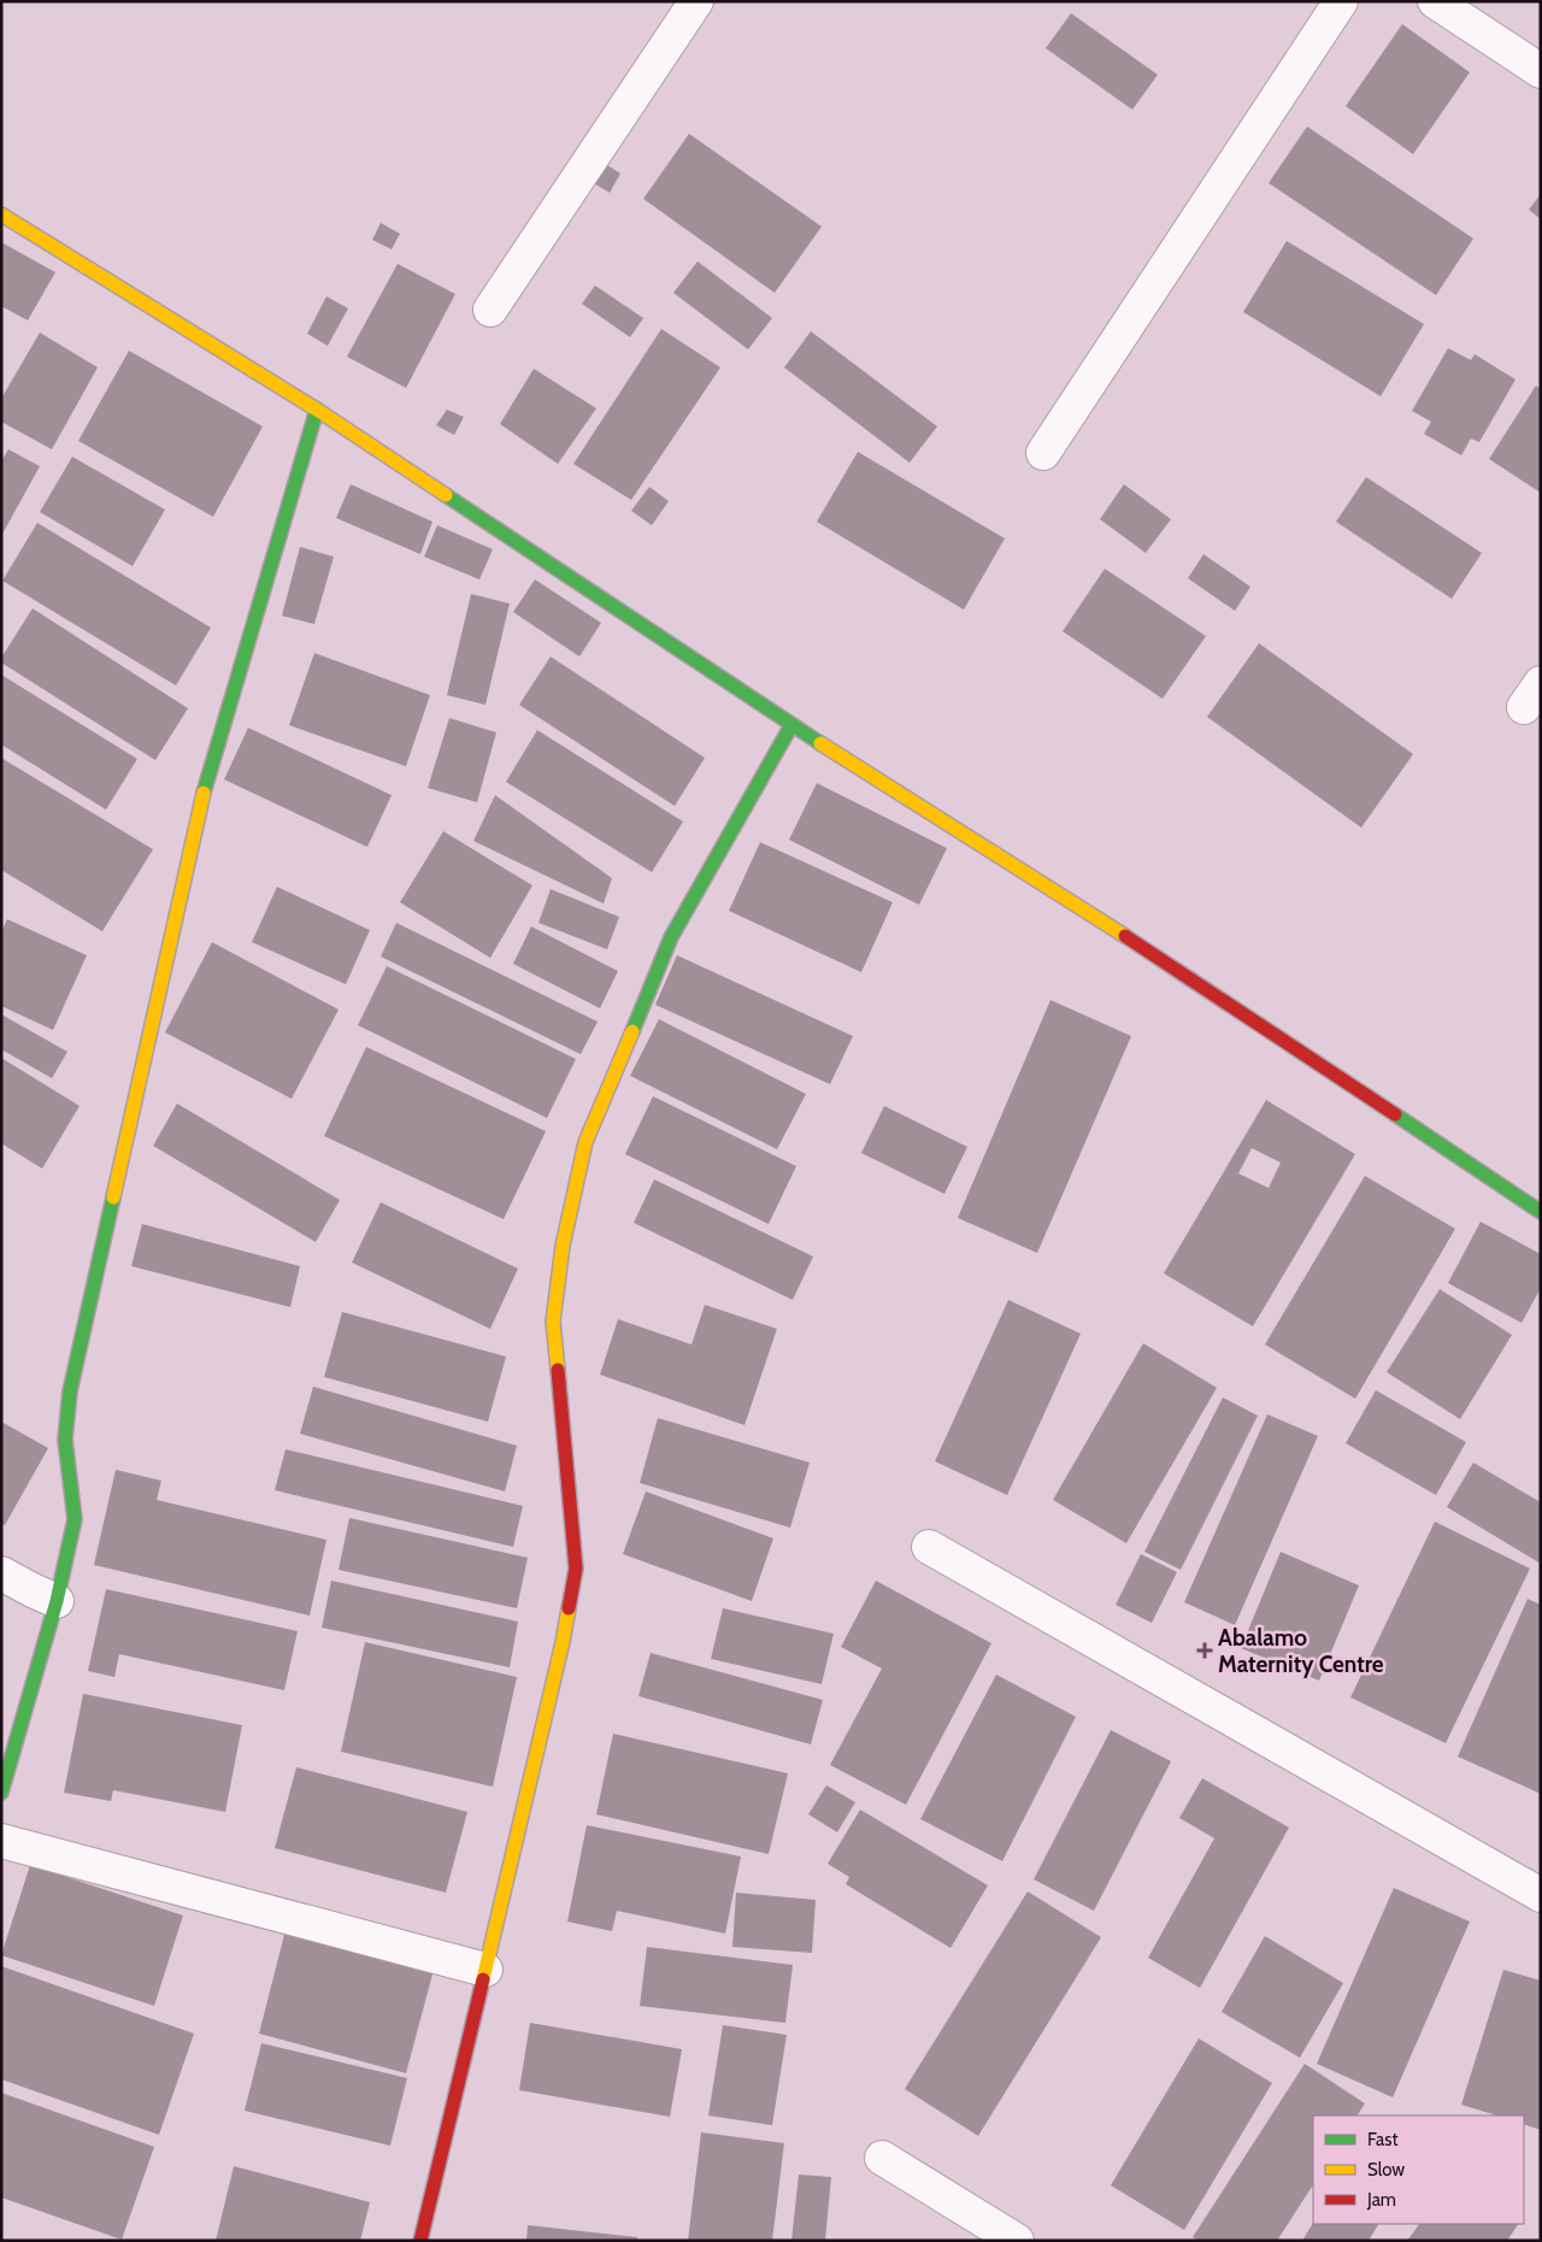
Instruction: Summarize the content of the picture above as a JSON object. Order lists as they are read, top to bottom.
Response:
{
  "places": {
    "health": ["Abalamo Maternity Centre"]
  },
  "legend": ["Fast", "Slow", "Jam"]
}
